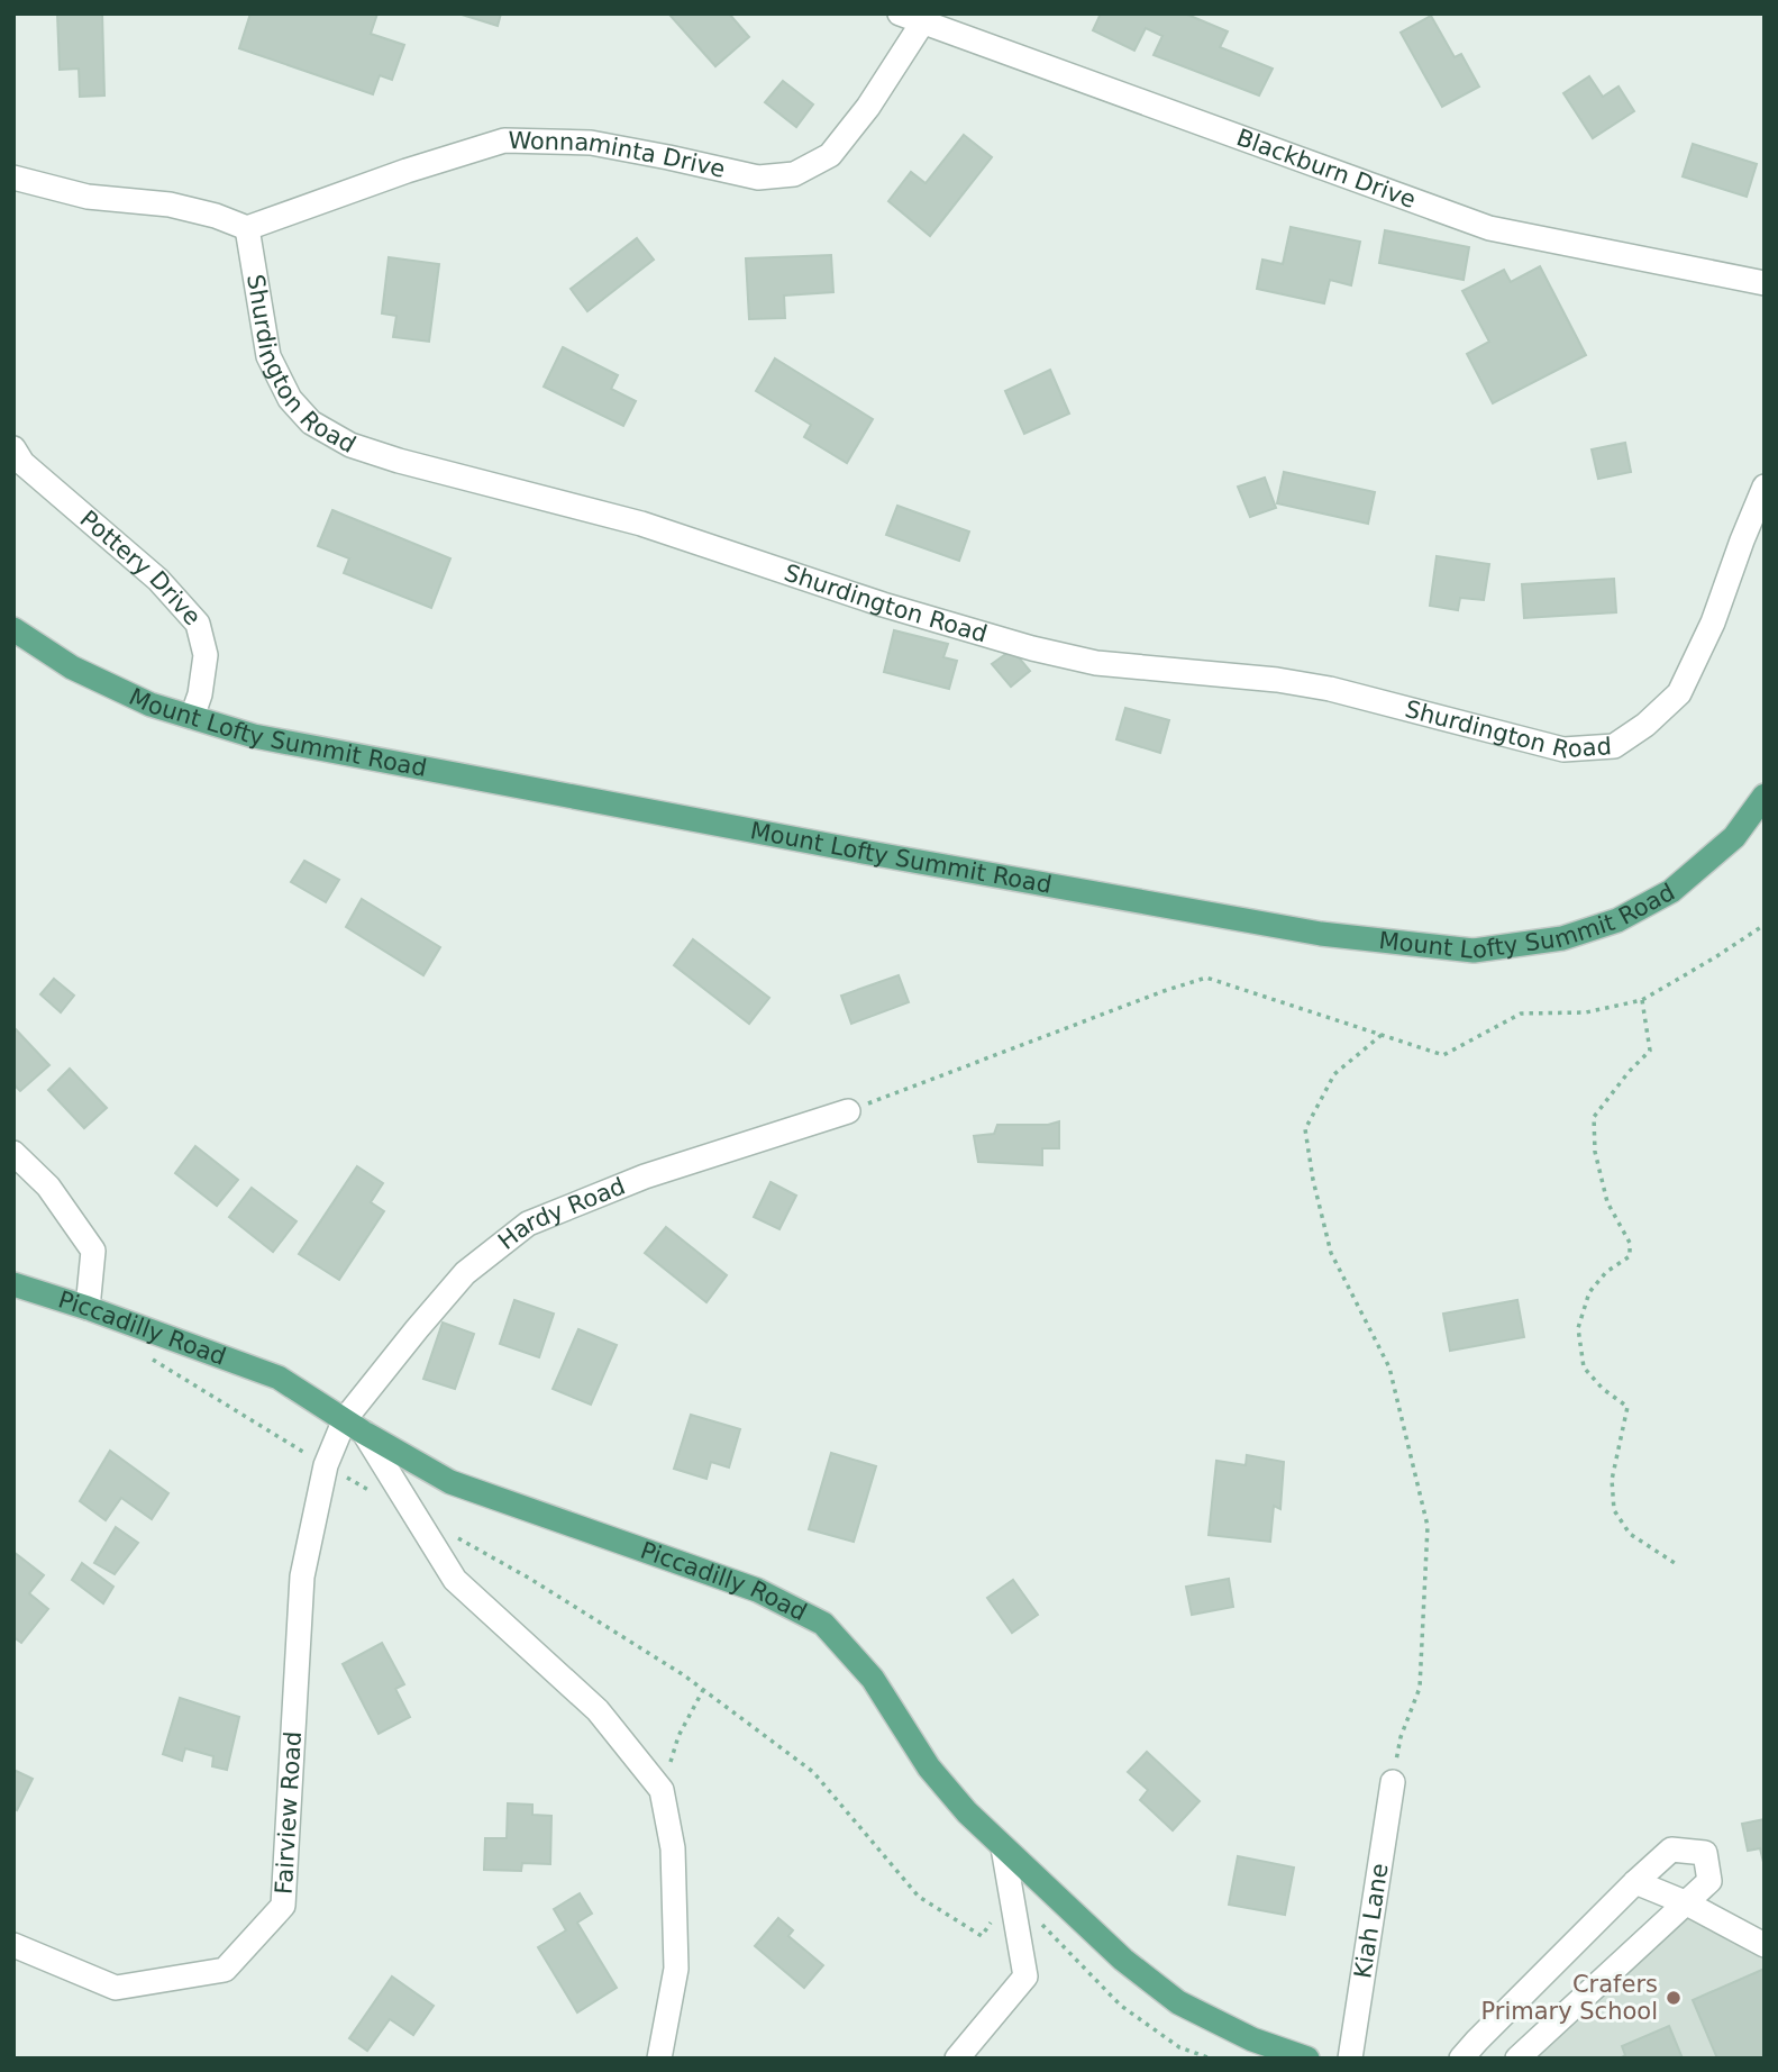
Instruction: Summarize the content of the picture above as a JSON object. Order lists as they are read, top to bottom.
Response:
{
  "streets": {
    "main road": ["Mount Lofty Summit Road", "Piccadilly Road"],
    "street": [
      "Wonnaminta Drive",
      "Blackburn Drive",
      "Shurdington Road",
      "Pottery Drive",
      "Hardy Road",
      "Fairview Road",
      "Kiah Lane"
    ]
  },
  "crossings": [
    ["Wonnaminta Drive", "Blackburn Drive"],
    ["Wonnaminta Drive", "Shurdington Road"],
    ["Pottery Drive", "Mount Lofty Summit Road"],
    ["Hardy Road", "Piccadilly Road"],
    ["Hardy Road", "Fairview Road"],
    ["Piccadilly Road", "Fairview Road"]
  ],
  "places": ["Crafers Primary School"]
}
